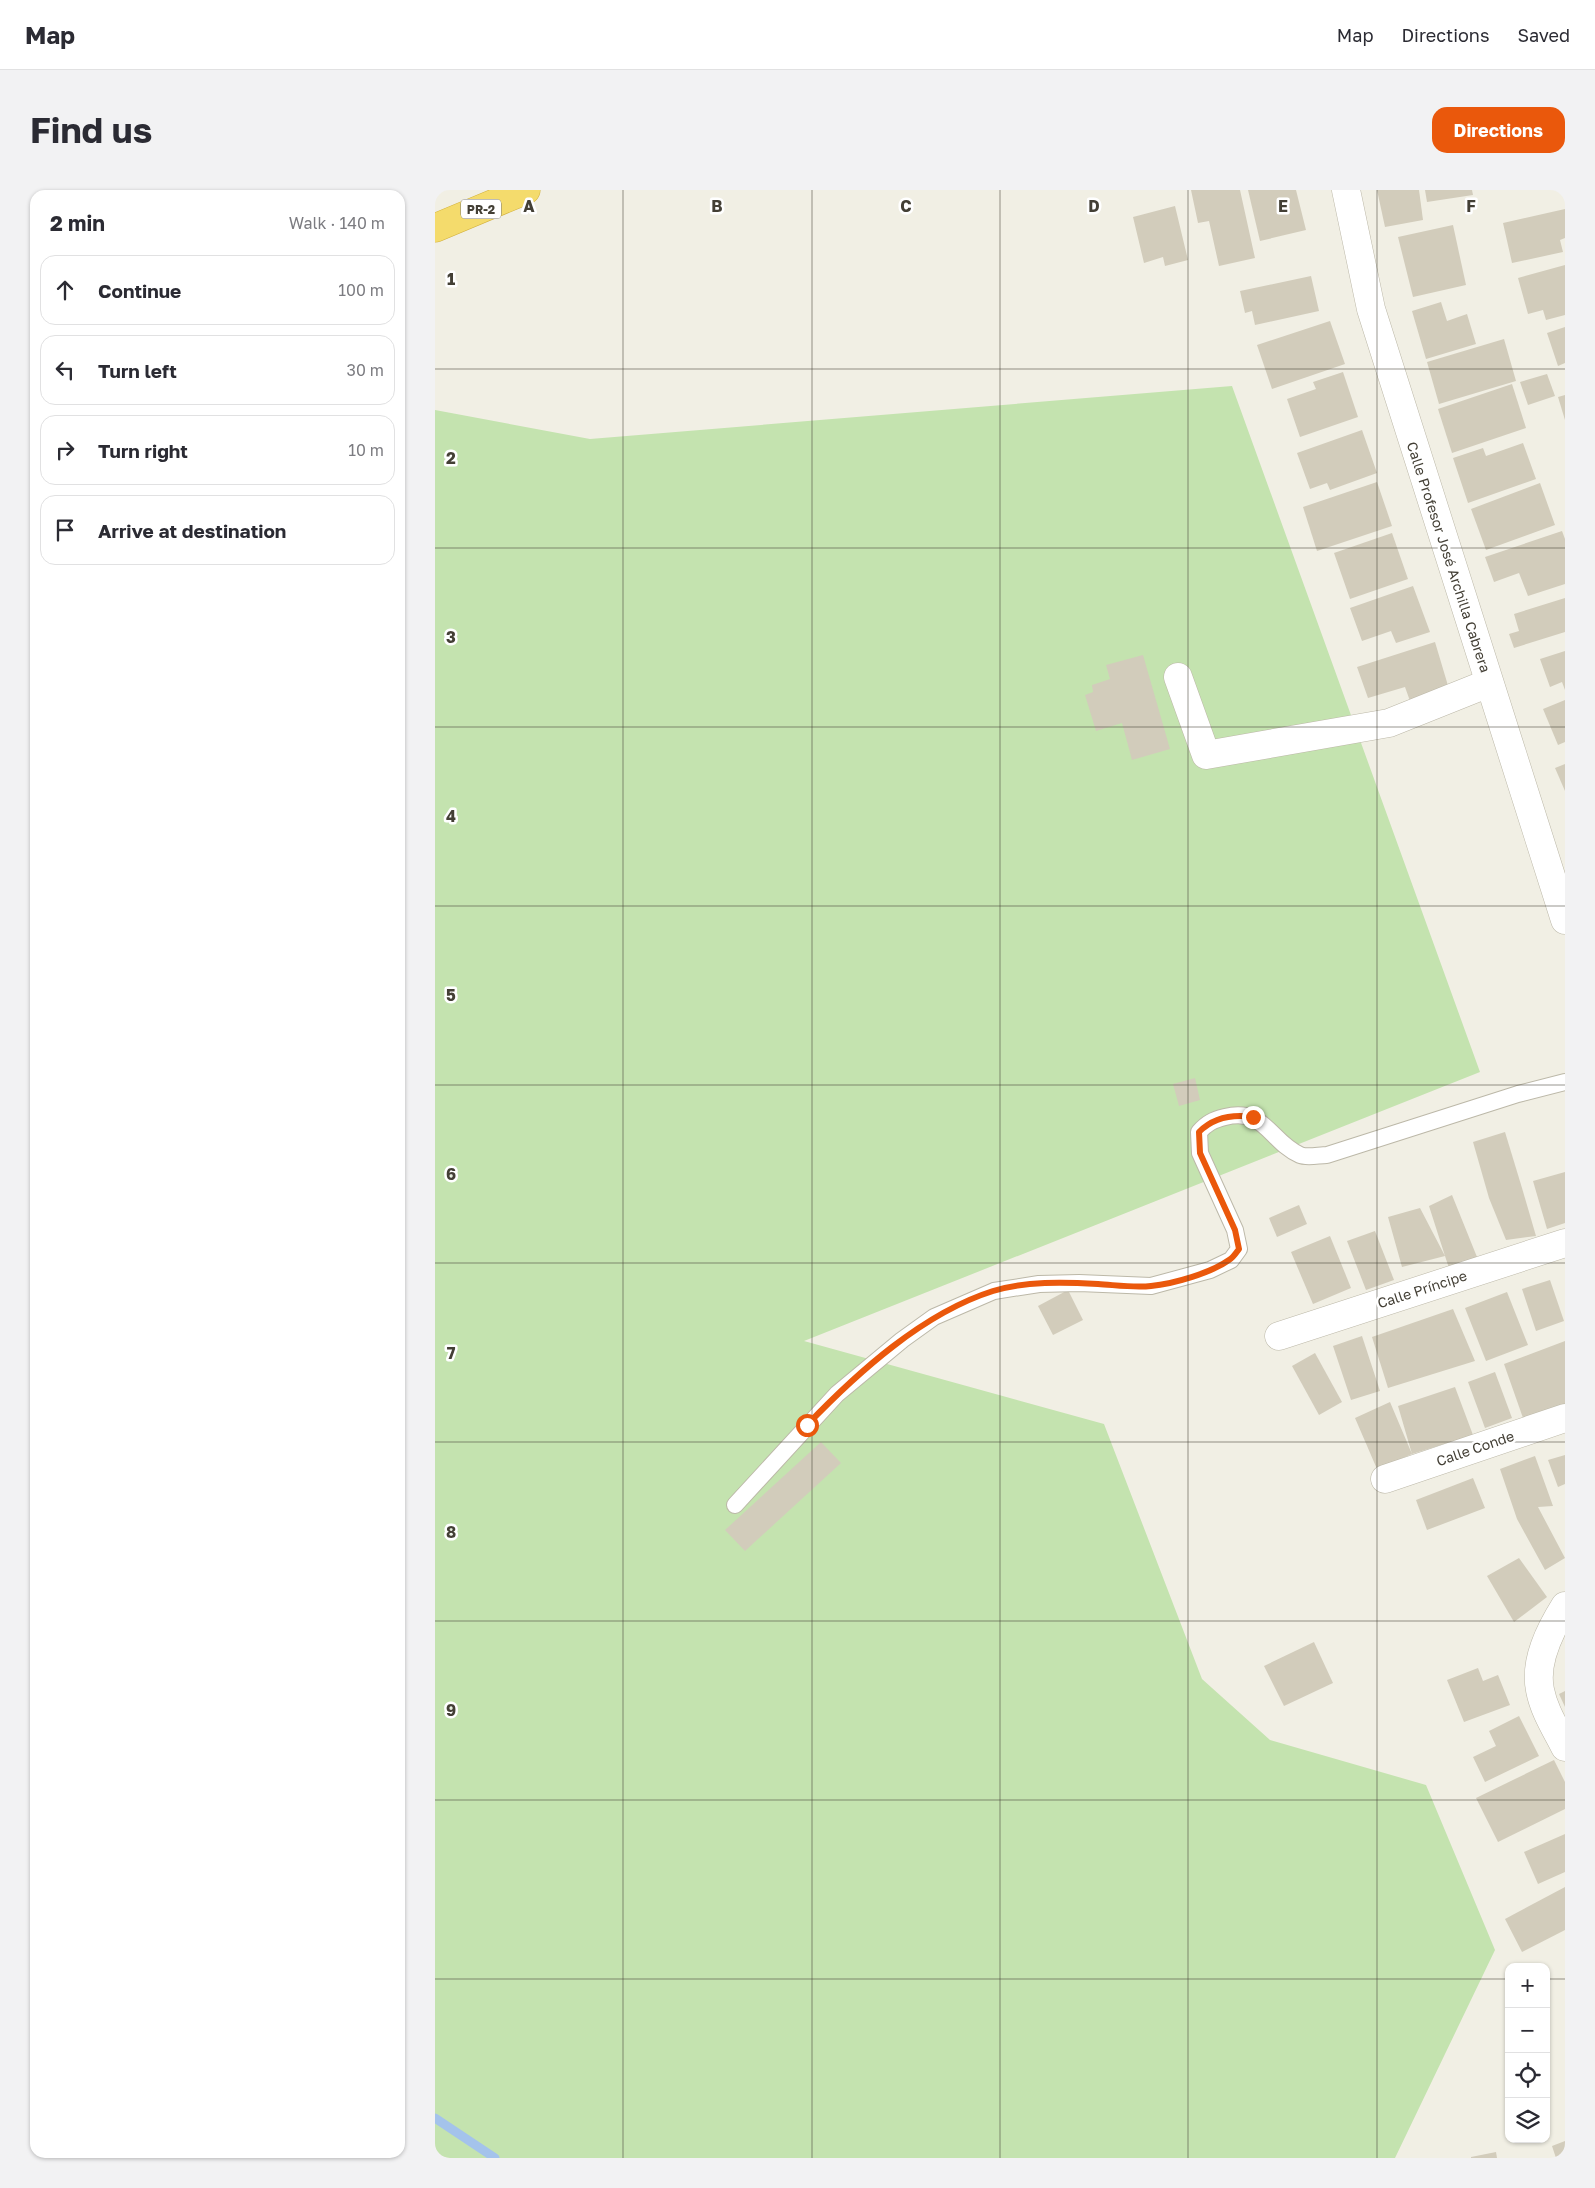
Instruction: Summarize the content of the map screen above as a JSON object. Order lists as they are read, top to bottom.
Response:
{
  "streets": {
    "highway": ["PR-2"],
    "street": ["Calle Profesor José Archilla Cabrera", "Calle Príncipe", "Calle Conde"]
  },
  "page": {
    "header": "Map",
    "nav": ["Map", "Directions", "Saved"],
    "buttons": "Directions",
    "title": "Find us",
    "heading": ["2 min", "Walk · 140 m"],
    "list": [
      ["Continue", "100 m"],
      ["Turn left", "30 m"],
      ["Turn right", "10 m"],
      "Arrive at destination"
    ],
    "map_buttons": ["+", "−"]
  },
  "grid": {
    "columns": [
      "A",
      "B",
      "C",
      "D",
      "E",
      "F"
    ],
    "rows": [
      "1",
      "2",
      "3",
      "4",
      "5",
      "6",
      "7",
      "8",
      "9"
    ]
  }
}
